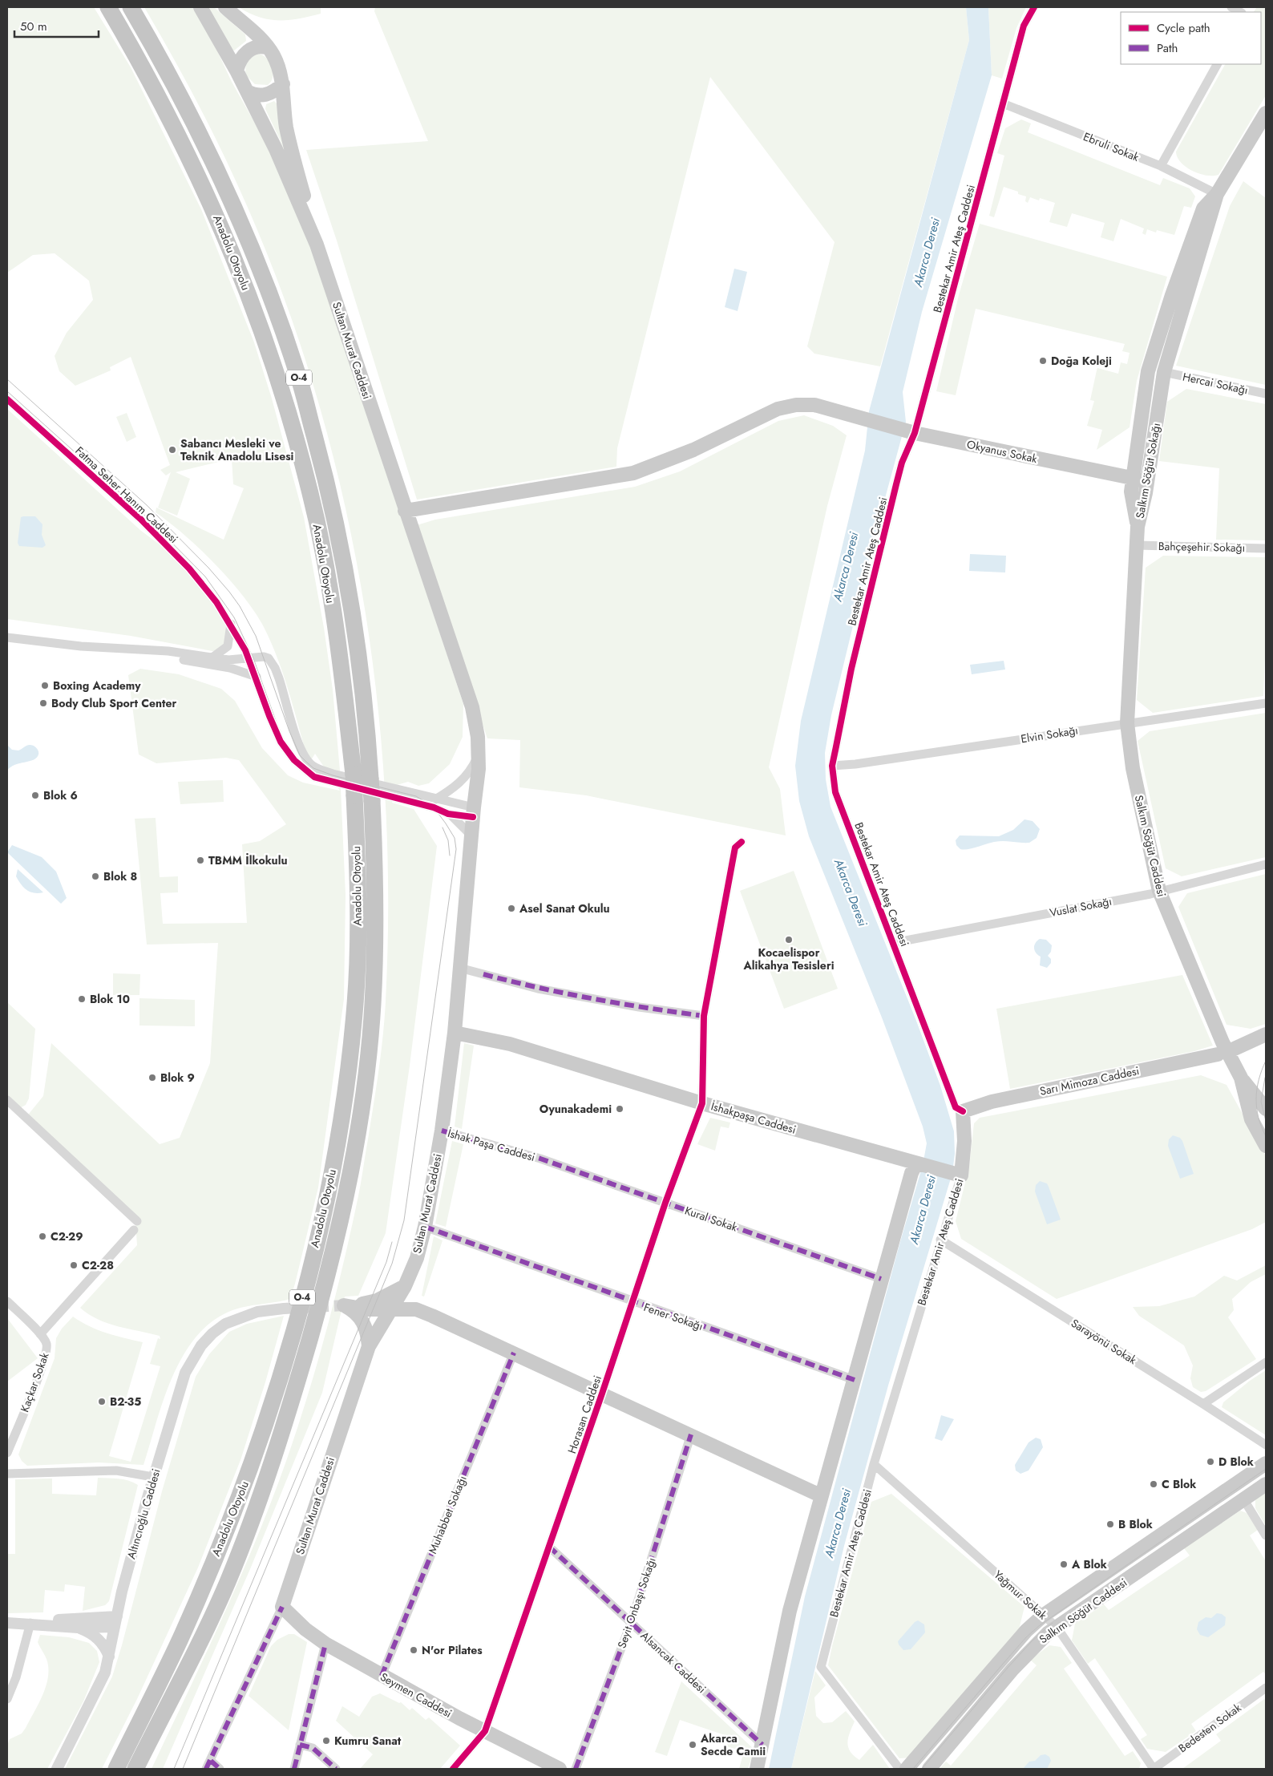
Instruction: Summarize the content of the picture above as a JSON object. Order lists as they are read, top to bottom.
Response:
{
  "streets": {
    "highway": ["Anadolu Otoyolu", "O-4"],
    "main road": [
      "Bestekar Amir Ateş Caddesi",
      "Sultan Murat Caddesi",
      "Okyanus Sokak",
      "Salkım Söğüt Sokağı",
      "Salkım Söğüt Caddesi",
      "Sarı Mimoza Caddesi",
      "İshakpaşa Caddesi",
      "Seymen Caddesi"
    ],
    "street": [
      "Ebruli Sokak",
      "Hercai Sokağı",
      "Fatma Seher Hanım Caddesi",
      "Bahçeşehir Sokağı",
      "Elvin Sokağı",
      "Vuslat Sokağı",
      "İshak Paşa Caddesi",
      "Kural Sokak",
      "Fener Sokağı",
      "Sarayönü Sokak",
      "Kaçkar Sokak",
      "Horasan Caddesi",
      "Altıncıoğlu Caddesi",
      "Muhabbet Sokağı",
      "Yağmur Sokak",
      "Seyit Onbaşı Sokağı",
      "Alsancak Caddesi",
      "Bedesten Sokak"
    ]
  },
  "crossings": [
    ["Ebruli Sokak", "Bestekar Amir Ateş Caddesi"],
    ["Ebruli Sokak", "Salkım Söğüt Sokağı"],
    ["Bestekar Amir Ateş Caddesi", "Okyanus Sokak"],
    ["Bestekar Amir Ateş Caddesi", "Elvin Sokağı"],
    ["Bestekar Amir Ateş Caddesi", "Vuslat Sokağı"],
    ["Bestekar Amir Ateş Caddesi", "Sarı Mimoza Caddesi"],
    ["Bestekar Amir Ateş Caddesi", "İshakpaşa Caddesi"],
    ["Bestekar Amir Ateş Caddesi", "Sarayönü Sokak"],
    ["Bestekar Amir Ateş Caddesi", "Yağmur Sokak"],
    ["Sultan Murat Caddesi", "Okyanus Sokak"],
    ["Sultan Murat Caddesi", "İshakpaşa Caddesi"],
    ["Sultan Murat Caddesi", "İshak Paşa Caddesi"],
    ["Sultan Murat Caddesi", "Fener Sokağı"],
    ["Sultan Murat Caddesi", "Seymen Caddesi"],
    ["Hercai Sokağı", "Salkım Söğüt Sokağı"],
    ["Okyanus Sokak", "Salkım Söğüt Sokağı"],
    ["Salkım Söğüt Sokağı", "Salkım Söğüt Caddesi"],
    ["Bahçeşehir Sokağı", "Salkım Söğüt Caddesi"],
    ["Elvin Sokağı", "Salkım Söğüt Caddesi"],
    ["Salkım Söğüt Caddesi", "Vuslat Sokağı"],
    ["Salkım Söğüt Caddesi", "Sarı Mimoza Caddesi"],
    ["Salkım Söğüt Caddesi", "Yağmur Sokak"],
    ["İshakpaşa Caddesi", "Horasan Caddesi"],
    ["İshak Paşa Caddesi", "Kural Sokak"],
    ["Kural Sokak", "Horasan Caddesi"],
    ["Fener Sokağı", "Horasan Caddesi"],
    ["Horasan Caddesi", "Alsancak Caddesi"],
    ["Horasan Caddesi", "Seymen Caddesi"],
    ["Muhabbet Sokağı", "Seymen Caddesi"],
    ["Yağmur Sokak", "Bedesten Sokak"],
    ["Seyit Onbaşı Sokağı", "Alsancak Caddesi"]
  ],
  "water": ["Akarca Deresi"],
  "places": [
    "Doğa Koleji",
    "Sabancı Mesleki ve Teknik Anadolu Lisesi",
    "Boxing Academy",
    "Body Club Sport Center",
    "Blok 6",
    "TBMM İlkokulu",
    "Blok 8",
    "Asel Sanat Okulu",
    "Kocaelispor Alikahya Tesisleri",
    "Blok 10",
    "Blok 9",
    "Oyunakademi",
    "C2-29",
    "C2-28",
    "B2-35",
    "D Blok",
    "C Blok",
    "B Blok",
    "A Blok",
    "N'or Pilates",
    "Kumru Sanat",
    "Akarca Secde Camii"
  ],
  "legend": ["Cycle path", "Path"],
  "scale_bar": "50 m"
}
